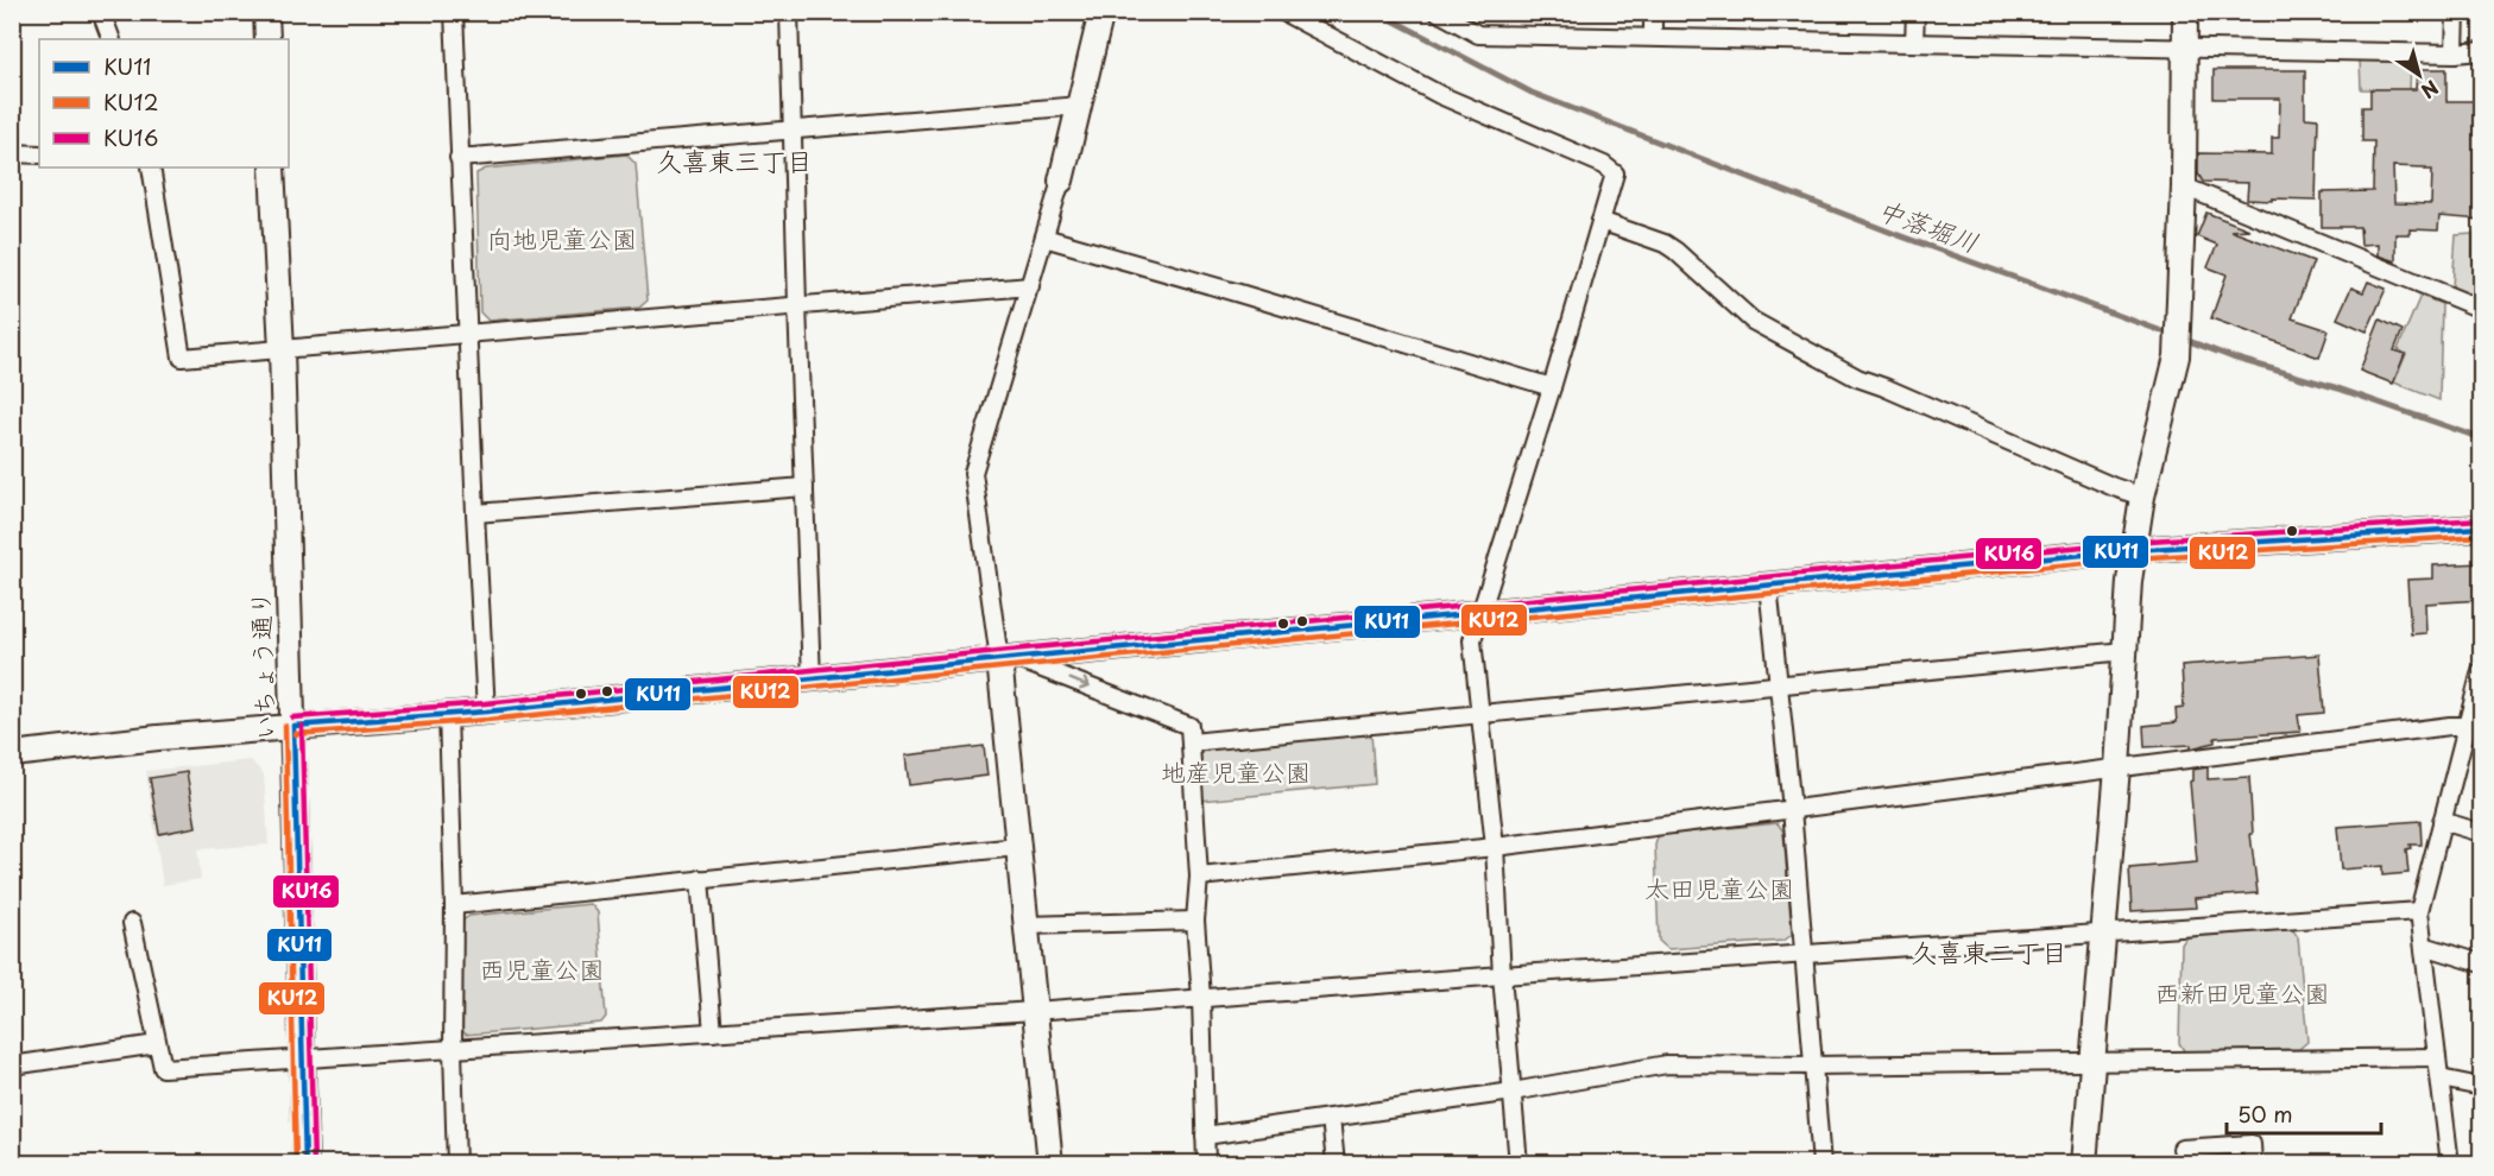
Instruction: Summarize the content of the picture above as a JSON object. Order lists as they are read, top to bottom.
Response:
{
  "streets": {
    "street": ["いちょう通り"]
  },
  "districts": ["久喜東三丁目", "久喜東二丁目"],
  "water": ["中落堀川"],
  "parks": [
    "向地児童公園",
    "地産児童公園",
    "太田児童公園",
    "西児童公園",
    "西新田児童公園"
  ],
  "lines": ["transit line KU16", "transit line KU11", "transit line KU12"],
  "legend": ["KU11", "KU12", "KU16"],
  "scale_bar": "50 m",
  "north": "bottom right"
}
